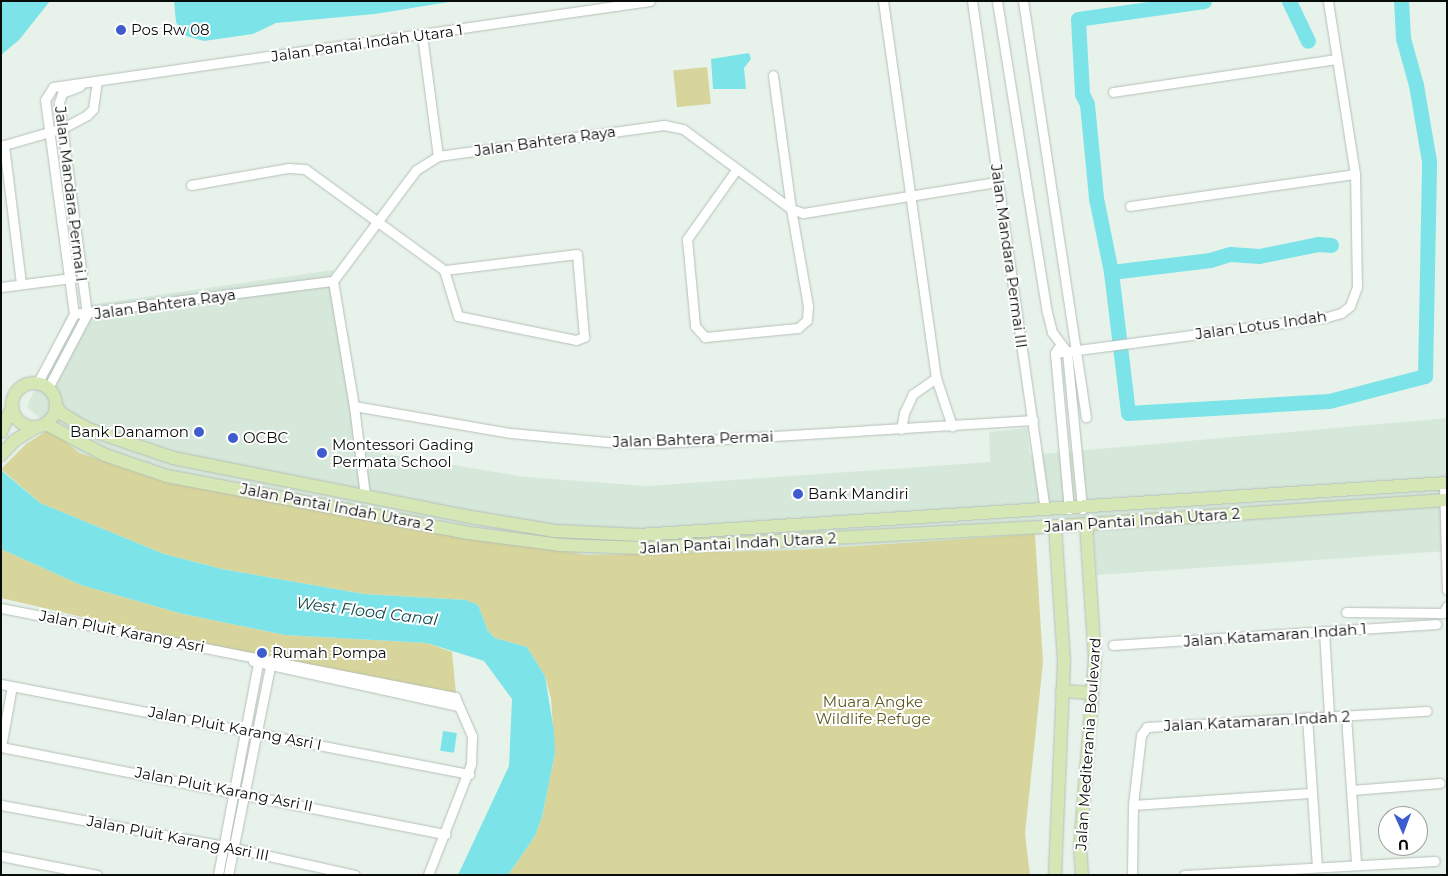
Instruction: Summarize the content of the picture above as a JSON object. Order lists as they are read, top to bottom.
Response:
{
  "streets": {
    "street": [
      "Jalan Pantai Indah Utara 1",
      "Jalan Bahtera Raya",
      "Jalan Mandara Permai I",
      "Jalan Mandara Permai III",
      "Jalan Lotus Indah",
      "Jalan Bahtera Permai",
      "Jalan Pantai Indah Utara 2",
      "Jalan Pluit Karang Asri",
      "Jalan Katamaran Indah 1",
      "Jalan Katamaran Indah 2",
      "Jalan Pluit Karang Asri I",
      "Jalan Mediterania Boulevard",
      "Jalan Pluit Karang Asri II",
      "Jalan Pluit Karang Asri III"
    ]
  },
  "crossings": [
    ["Jalan Pantai Indah Utara 1", "Jalan Mandara Permai I"],
    ["Jalan Bahtera Raya", "Jalan Mandara Permai I"],
    ["Jalan Mandara Permai III", "Jalan Bahtera Permai"],
    ["Jalan Mandara Permai III", "Jalan Pantai Indah Utara 2"],
    ["Jalan Pantai Indah Utara 2", "Jalan Mediterania Boulevard"],
    ["Jalan Pluit Karang Asri", "Jalan Pluit Karang Asri I"]
  ],
  "water": ["West Flood Canal"],
  "parks": ["Muara Angke Wildlife Refuge"],
  "places": [
    "Pos Rw 08",
    "Bank Danamon",
    "OCBC",
    "Montessori Gading Permata School",
    "Bank Mandiri",
    "Rumah Pompa"
  ],
  "north": "bottom"
}
